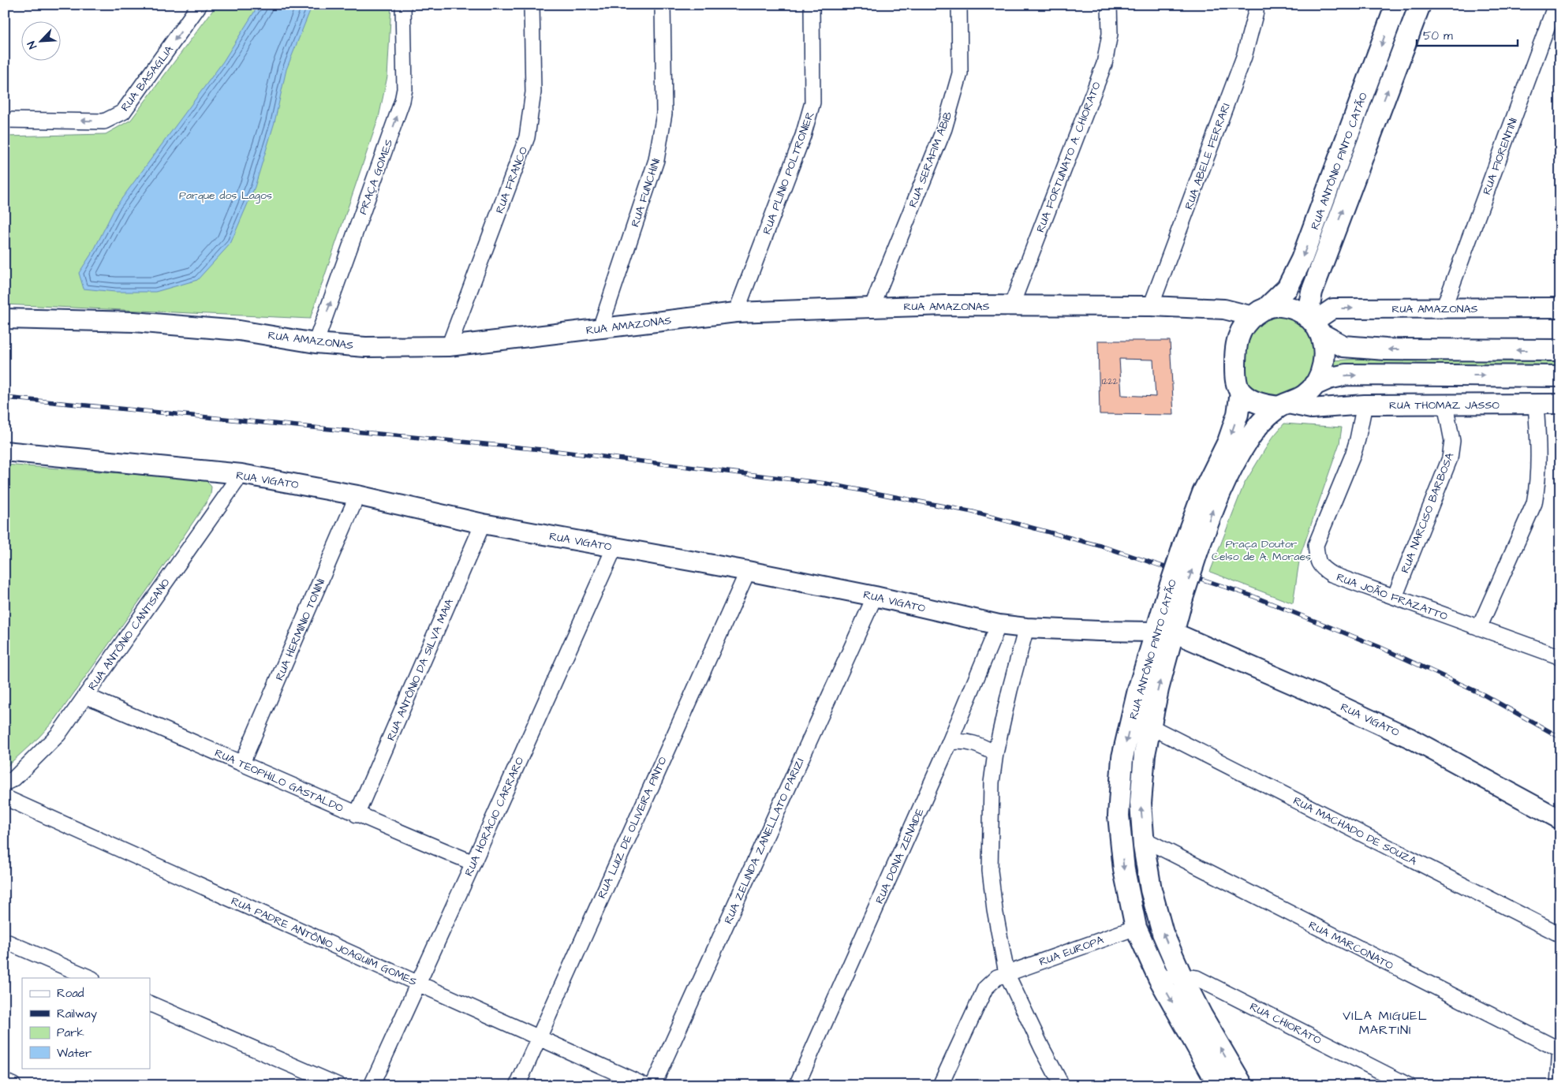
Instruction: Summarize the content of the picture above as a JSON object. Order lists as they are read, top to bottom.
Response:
{
  "streets": {
    "main road": ["RUA ANTÔNIO PINTO CATÃO"],
    "street": [
      "RUA BASAGLIA",
      "RUA ABELE FERRARI",
      "RUA FIORENTINI",
      "RUA FORTUNATO A. CHIORATO",
      "RUA SERAFIM ABIB",
      "RUA PLÍNIO POLTRONIER",
      "PRAÇA GOMES",
      "RUA FRANCO",
      "RUA FUNCHINI",
      "RUA AMAZONAS",
      "RUA THOMAZ JASSO",
      "RUA VIGATO",
      "RUA NARCISO BARBOSA",
      "RUA JOÃO FRAZATTO",
      "RUA HERMÍNIO TONINI",
      "RUA ANTÔNIO CANTISANO",
      "RUA ANTÔNIO DA SILVA MAIA",
      "RUA TEOPHILO GASTALDO",
      "RUA HORÁCIO CARRARO",
      "RUA LUIZ DE OLIVEIRA PINTO",
      "RUA MACHADO DE SOUZA",
      "RUA ZELINDA ZANELLATO PARIZI",
      "RUA DONA ZENAIDE",
      "RUA PADRE ANTÔNIO JOAQUIM GOMES",
      "RUA MARCONATO",
      "RUA EUROPA",
      "RUA CHIORATO"
    ]
  },
  "crossings": [
    ["RUA ABELE FERRARI", "RUA AMAZONAS"],
    ["RUA FIORENTINI", "RUA AMAZONAS"],
    ["RUA FORTUNATO A. CHIORATO", "RUA AMAZONAS"],
    ["RUA SERAFIM ABIB", "RUA AMAZONAS"],
    ["RUA ANTÔNIO PINTO CATÃO", "RUA AMAZONAS"],
    ["RUA ANTÔNIO PINTO CATÃO", "RUA THOMAZ JASSO"],
    ["RUA ANTÔNIO PINTO CATÃO", "RUA VIGATO"],
    ["RUA ANTÔNIO PINTO CATÃO", "RUA MACHADO DE SOUZA"],
    ["RUA ANTÔNIO PINTO CATÃO", "RUA MARCONATO"],
    ["RUA ANTÔNIO PINTO CATÃO", "RUA EUROPA"],
    ["RUA ANTÔNIO PINTO CATÃO", "RUA CHIORATO"],
    ["RUA PLÍNIO POLTRONIER", "RUA AMAZONAS"],
    ["PRAÇA GOMES", "RUA AMAZONAS"],
    ["RUA FRANCO", "RUA AMAZONAS"],
    ["RUA FUNCHINI", "RUA AMAZONAS"],
    ["RUA AMAZONAS", "RUA THOMAZ JASSO"],
    ["RUA THOMAZ JASSO", "RUA NARCISO BARBOSA"],
    ["RUA THOMAZ JASSO", "RUA JOÃO FRAZATTO"],
    ["RUA VIGATO", "RUA HERMÍNIO TONINI"],
    ["RUA VIGATO", "RUA ANTÔNIO CANTISANO"],
    ["RUA VIGATO", "RUA ANTÔNIO DA SILVA MAIA"],
    ["RUA VIGATO", "RUA HORÁCIO CARRARO"],
    ["RUA VIGATO", "RUA LUIZ DE OLIVEIRA PINTO"],
    ["RUA VIGATO", "RUA ZELINDA ZANELLATO PARIZI"],
    ["RUA VIGATO", "RUA DONA ZENAIDE"],
    ["RUA NARCISO BARBOSA", "RUA JOÃO FRAZATTO"],
    ["RUA HERMÍNIO TONINI", "RUA TEOPHILO GASTALDO"],
    ["RUA ANTÔNIO CANTISANO", "RUA TEOPHILO GASTALDO"],
    ["RUA ANTÔNIO DA SILVA MAIA", "RUA TEOPHILO GASTALDO"],
    ["RUA TEOPHILO GASTALDO", "RUA HORÁCIO CARRARO"],
    ["RUA HORÁCIO CARRARO", "RUA PADRE ANTÔNIO JOAQUIM GOMES"],
    ["RUA LUIZ DE OLIVEIRA PINTO", "RUA PADRE ANTÔNIO JOAQUIM GOMES"]
  ],
  "one_way": ["RUA BASAGLIA", "PRAÇA GOMES"],
  "districts": ["VILA MIGUEL MARTINI"],
  "parks": ["Parque dos Lagos", "Praça Doutor Celso de A. Moraes"],
  "house_numbers": ["1222"],
  "legend": [
    "Road",
    "Railway",
    "Park",
    "Water"
  ],
  "scale_bar": "50 m",
  "north": "bottom left"
}
